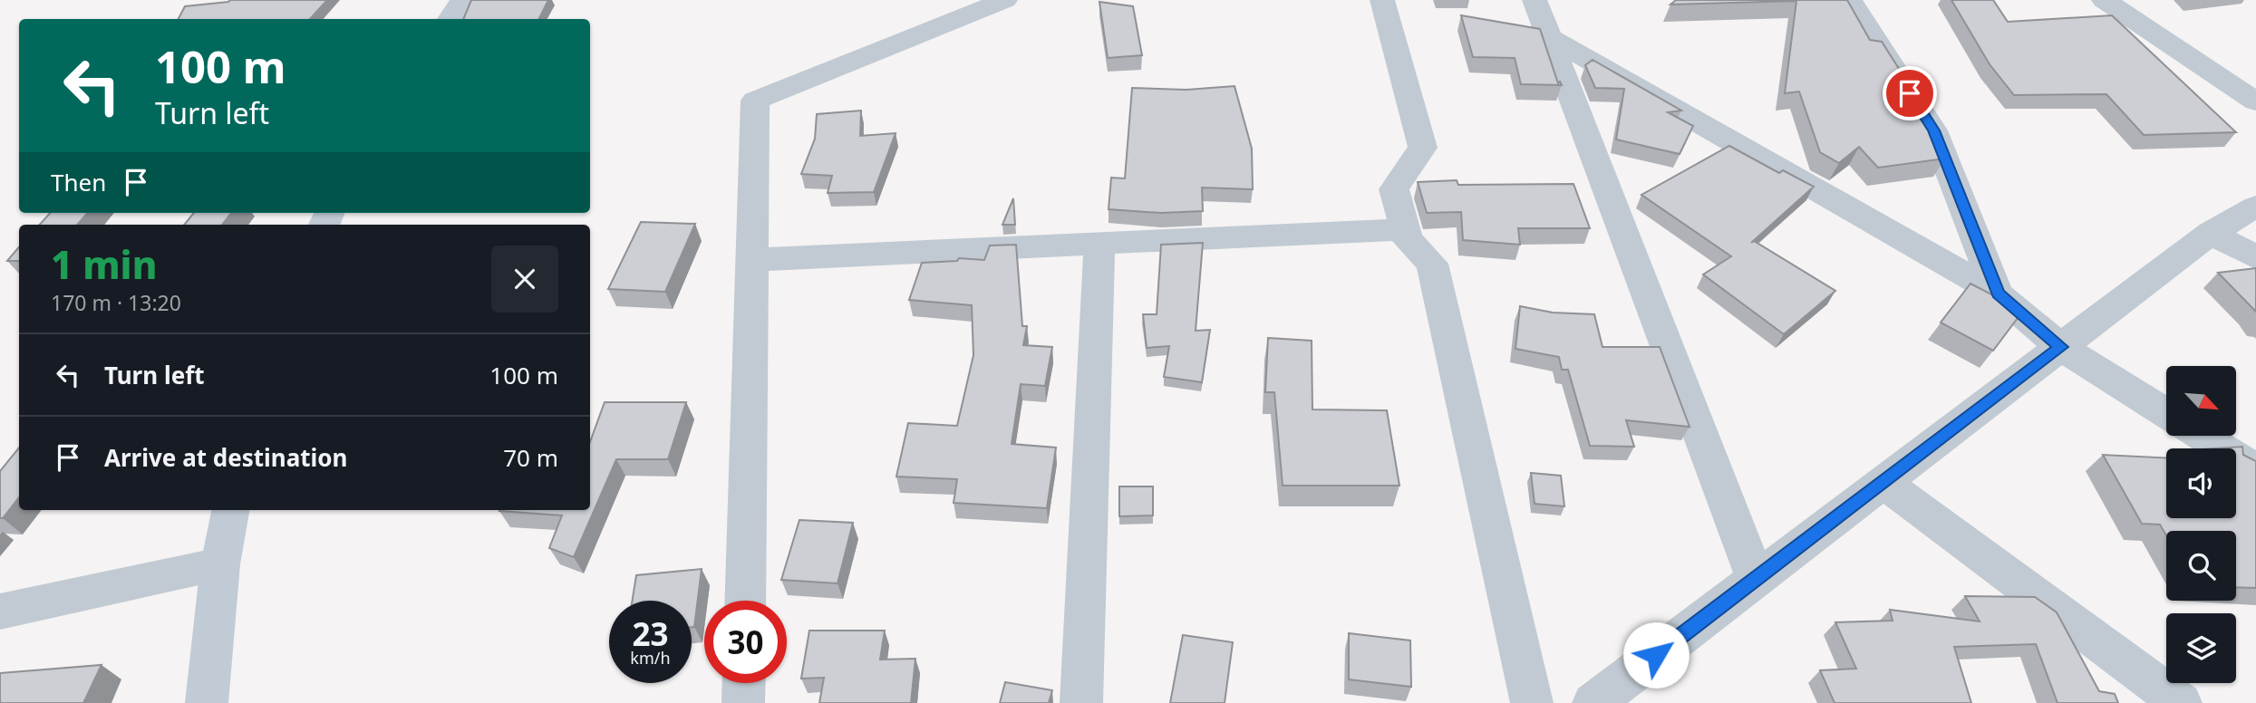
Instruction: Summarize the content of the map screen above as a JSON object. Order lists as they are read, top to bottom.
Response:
{
  "north": "bottom right",
  "page": {
    "turn": ["100 m", "Turn left"],
    "then": "Then",
    "heading": ["1 min", "170 m · 13:20"],
    "list": [
      {
        "name": "Turn left",
        "value": "100 m"
      },
      {
        "name": "Arrive at destination",
        "value": "70 m"
      }
    ],
    "speed": "23 km/h",
    "limit": "30"
  }
}
